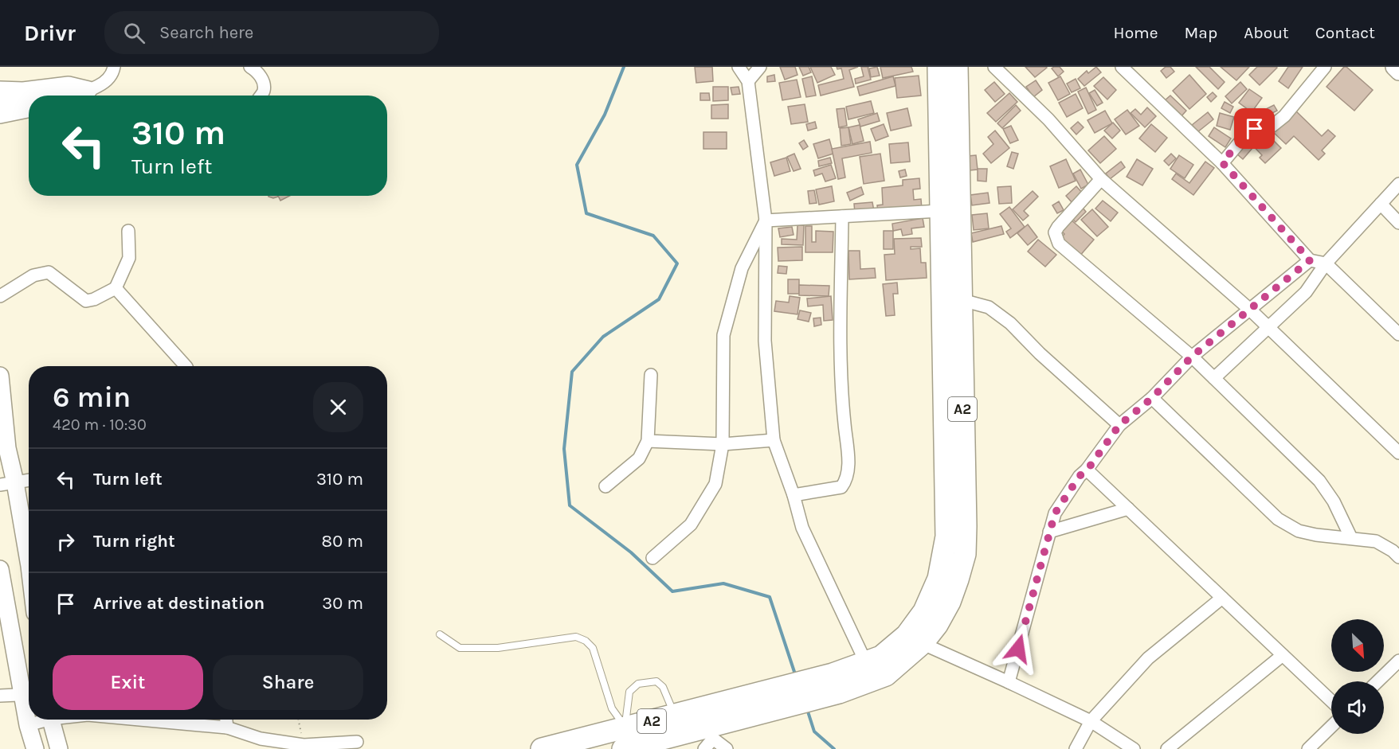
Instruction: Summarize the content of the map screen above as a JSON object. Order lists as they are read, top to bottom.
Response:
{
  "streets": {
    "highway": ["A2"]
  },
  "north": "bottom right",
  "page": {
    "header": "Drivr",
    "search": "Search here",
    "nav": [
      "Home",
      "Map",
      "About",
      "Contact"
    ],
    "turn": ["310 m", "Turn left"],
    "heading": ["6 min", "420 m · 10:30"],
    "list": [
      {
        "name": "Turn left",
        "value": "310 m"
      },
      {
        "name": "Turn right",
        "value": "80 m"
      },
      {
        "name": "Arrive at destination",
        "value": "30 m"
      }
    ],
    "buttons": ["Exit", "Share"]
  }
}
